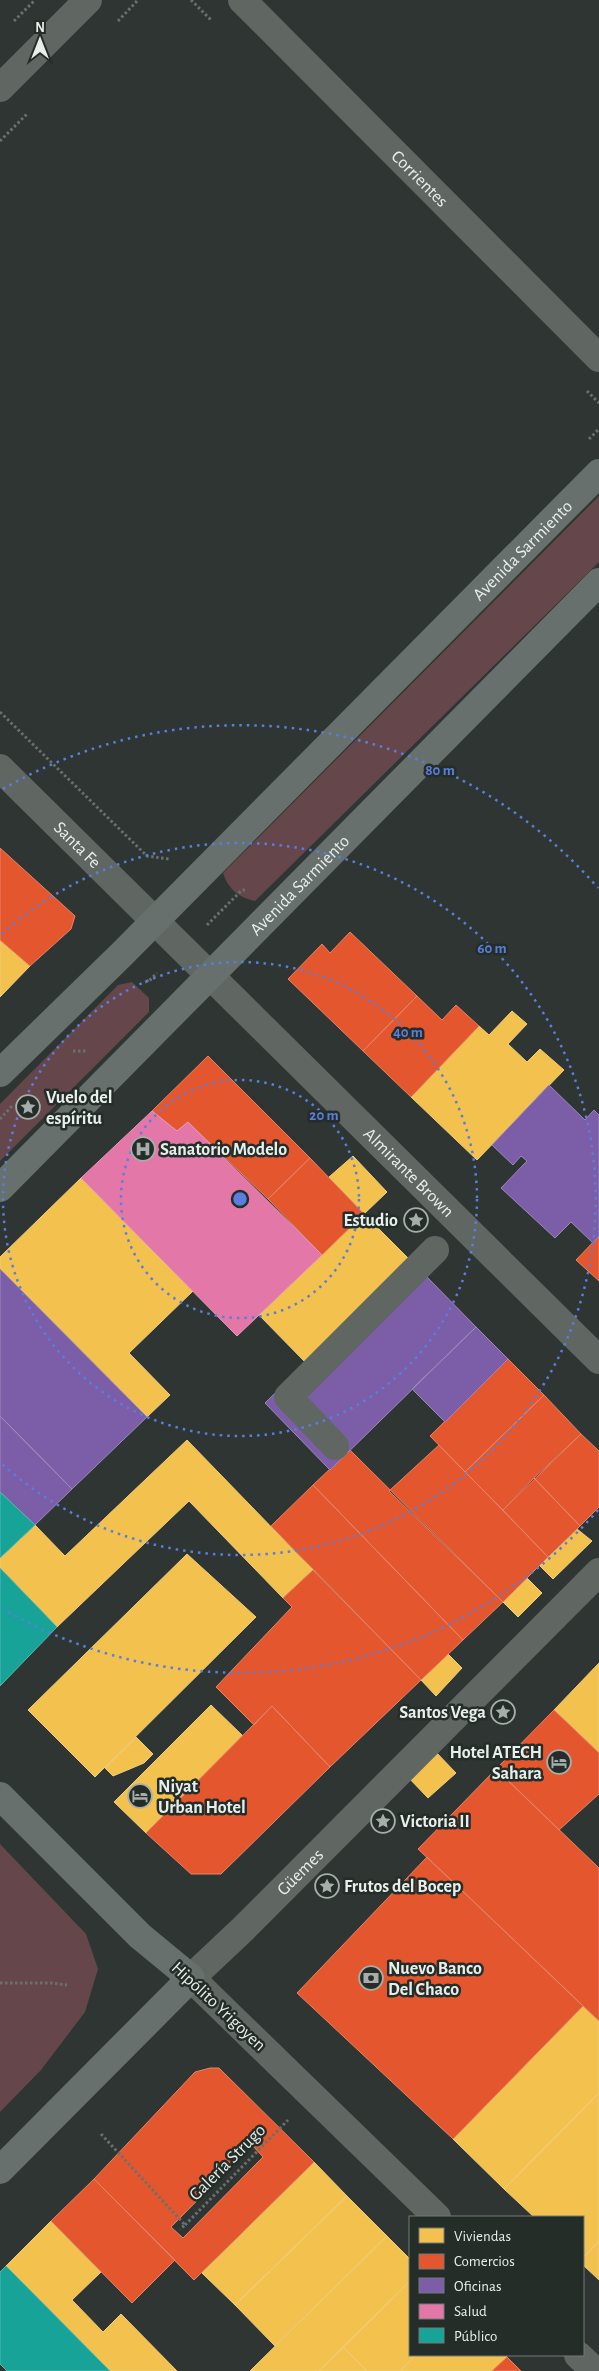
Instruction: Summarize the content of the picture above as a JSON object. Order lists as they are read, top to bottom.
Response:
{
  "streets": {
    "main road": ["Avenida Sarmiento", "Güemes", "Hipólito Yrigoyen"],
    "street": ["Corrientes", "Santa Fe", "Almirante Brown"],
    "path": ["Galería Strugo"]
  },
  "crossings": [
    ["Avenida Sarmiento", "Santa Fe"],
    ["Avenida Sarmiento", "Almirante Brown"],
    ["Santa Fe", "Almirante Brown"],
    ["Güemes", "Hipólito Yrigoyen"]
  ],
  "places": {
    "place": [
      "Vuelo del espíritu",
      "Estudio",
      "Santos Vega",
      "Victoria II",
      "Frutos del Bocep"
    ],
    "hospital": ["Sanatorio Modelo"],
    "hotel": ["Hotel ATECH Sahara", "Niyat Urban Hotel"],
    "bank": ["Nuevo Banco Del Chaco"]
  },
  "legend": [
    "Viviendas",
    "Comercios",
    "Oficinas",
    "Salud",
    "Público"
  ],
  "north": "top",
  "rings": [
    "80 m",
    "60 m",
    "40 m",
    "20 m"
  ]
}
